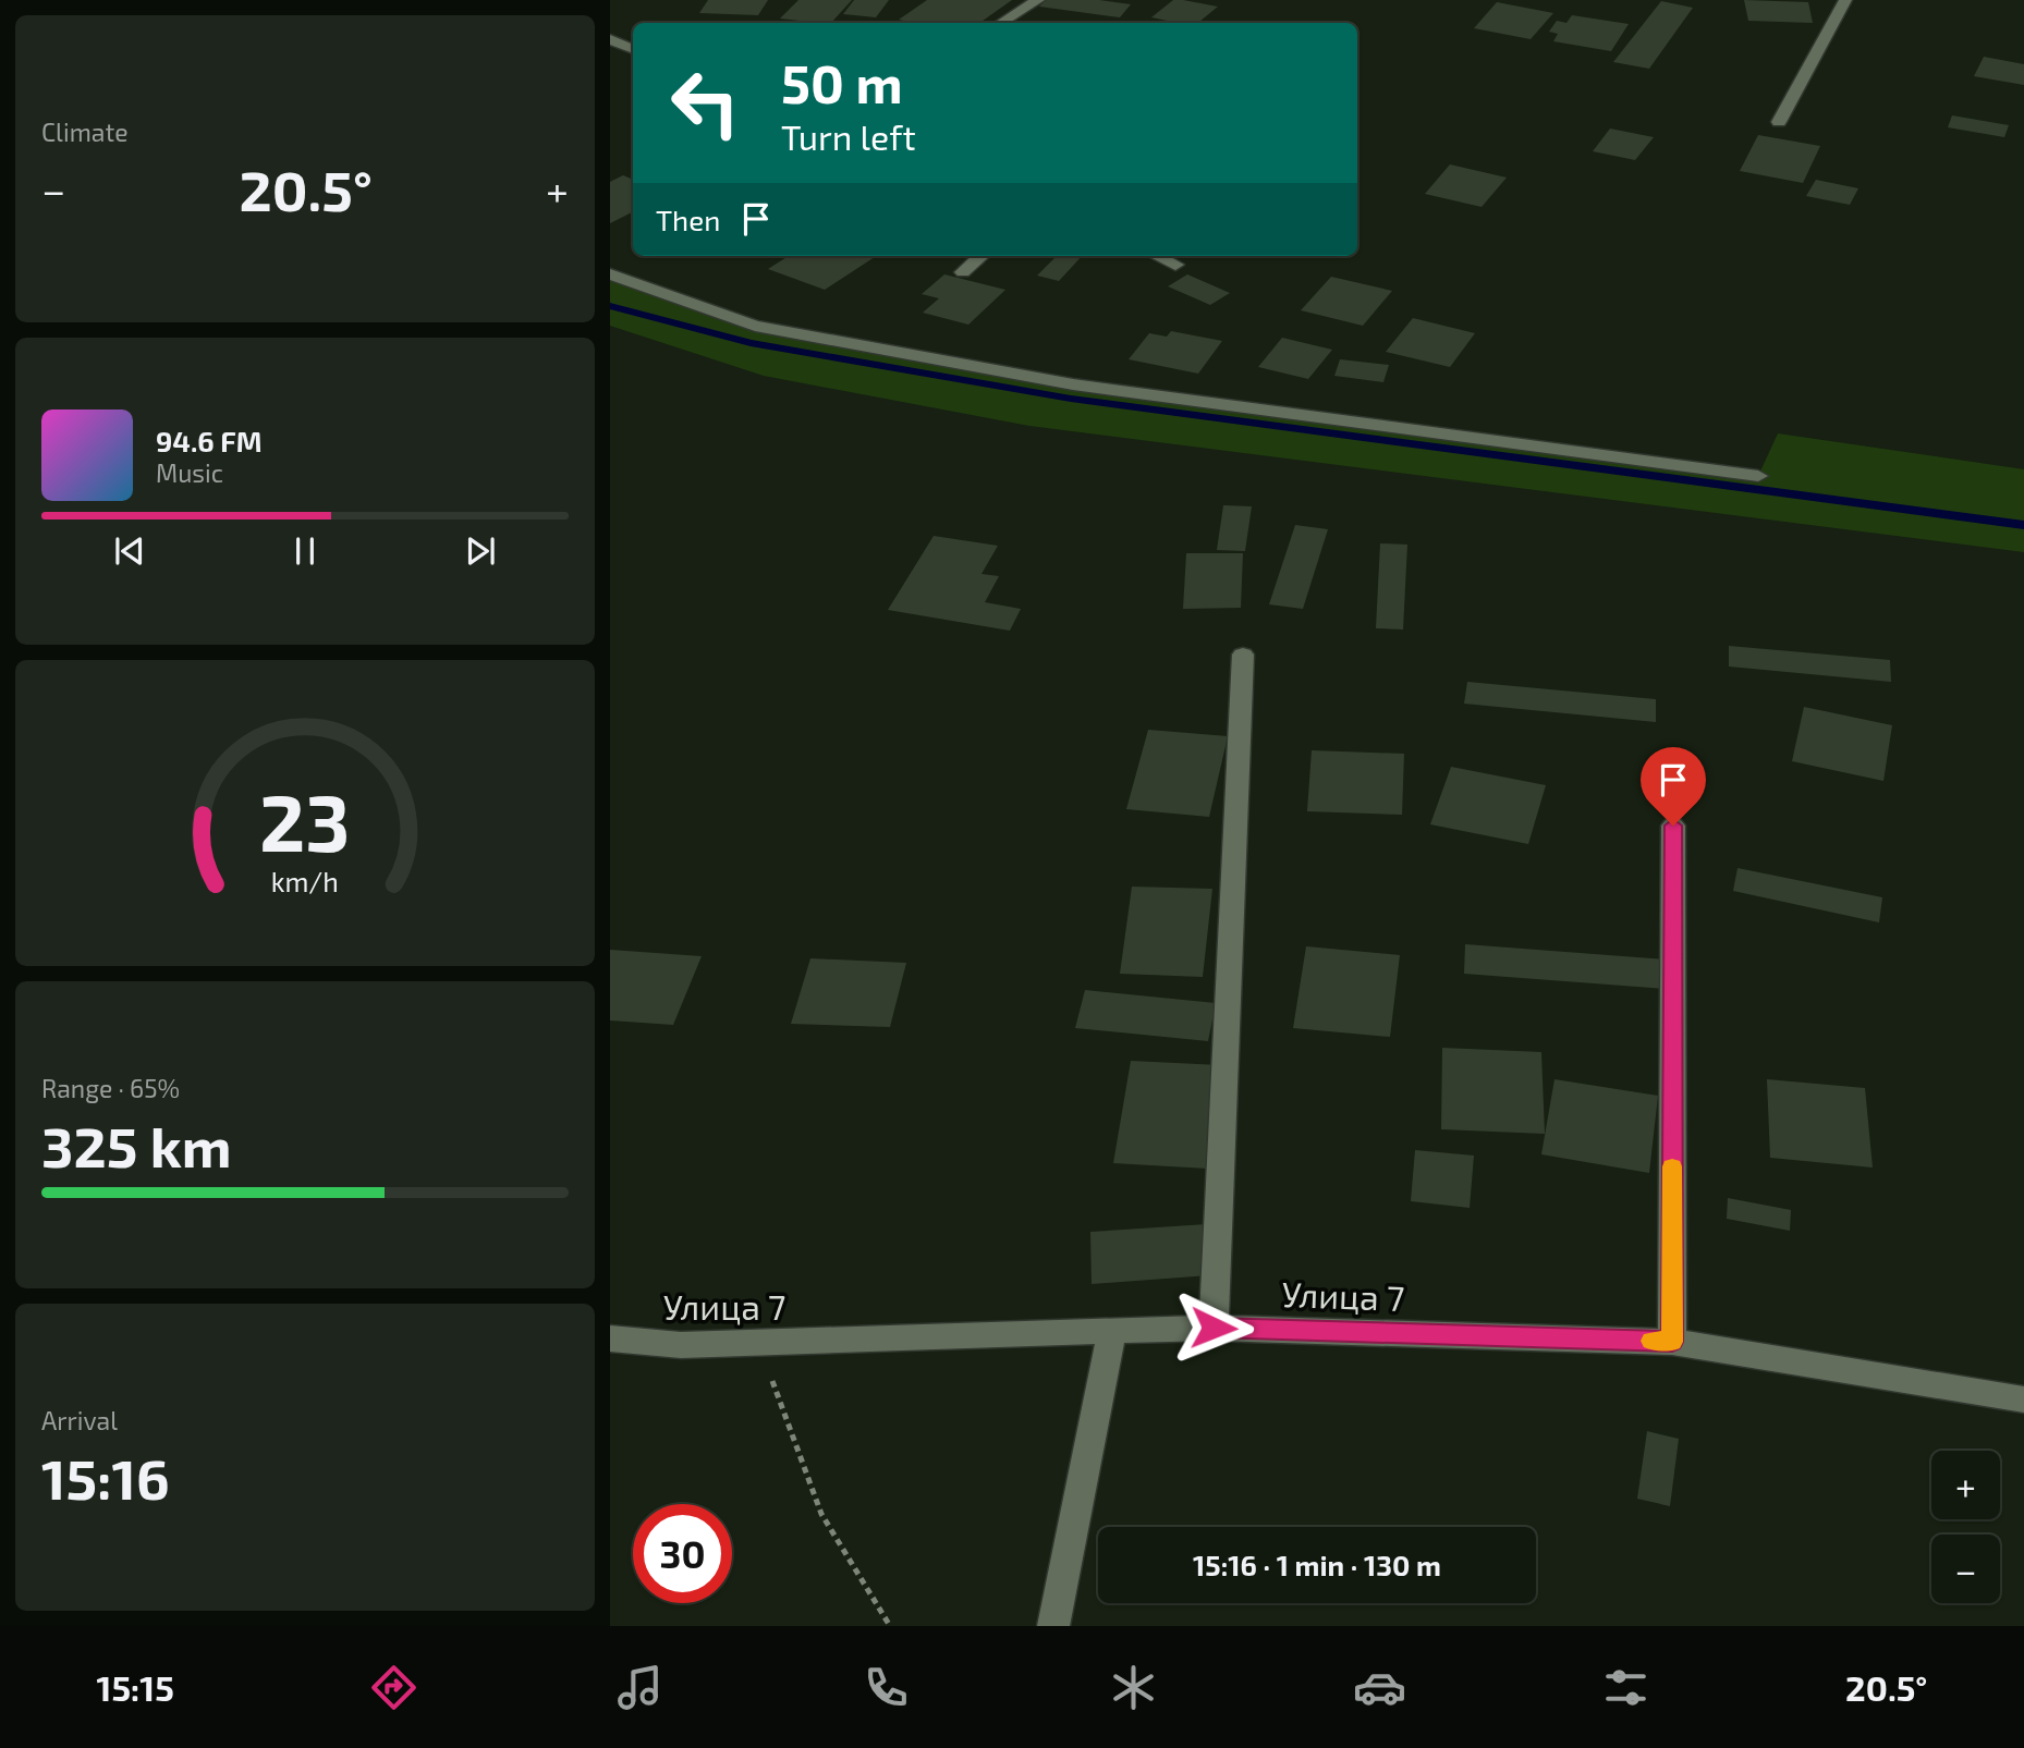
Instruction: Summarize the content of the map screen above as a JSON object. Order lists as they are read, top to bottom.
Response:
{
  "streets": {
    "street": ["Улица 7"]
  },
  "page": {
    "tile": [
      "Climate",
      ["Range · 65%", "325 km"],
      ["Arrival", "15:16"]
    ],
    "turn": ["50 m", "Turn left"],
    "heat": ["−", "20.5°", "+"],
    "then": "Then",
    "song": ["94.6 FM", "Music"],
    "map_buttons": ["+", "−"],
    "limit": "30",
    "trip": "15:16 · 1 min · 130 m",
    "tabs": ["15:15", "20.5°"],
    "gauge": ["23", "km/h"]
  }
}
